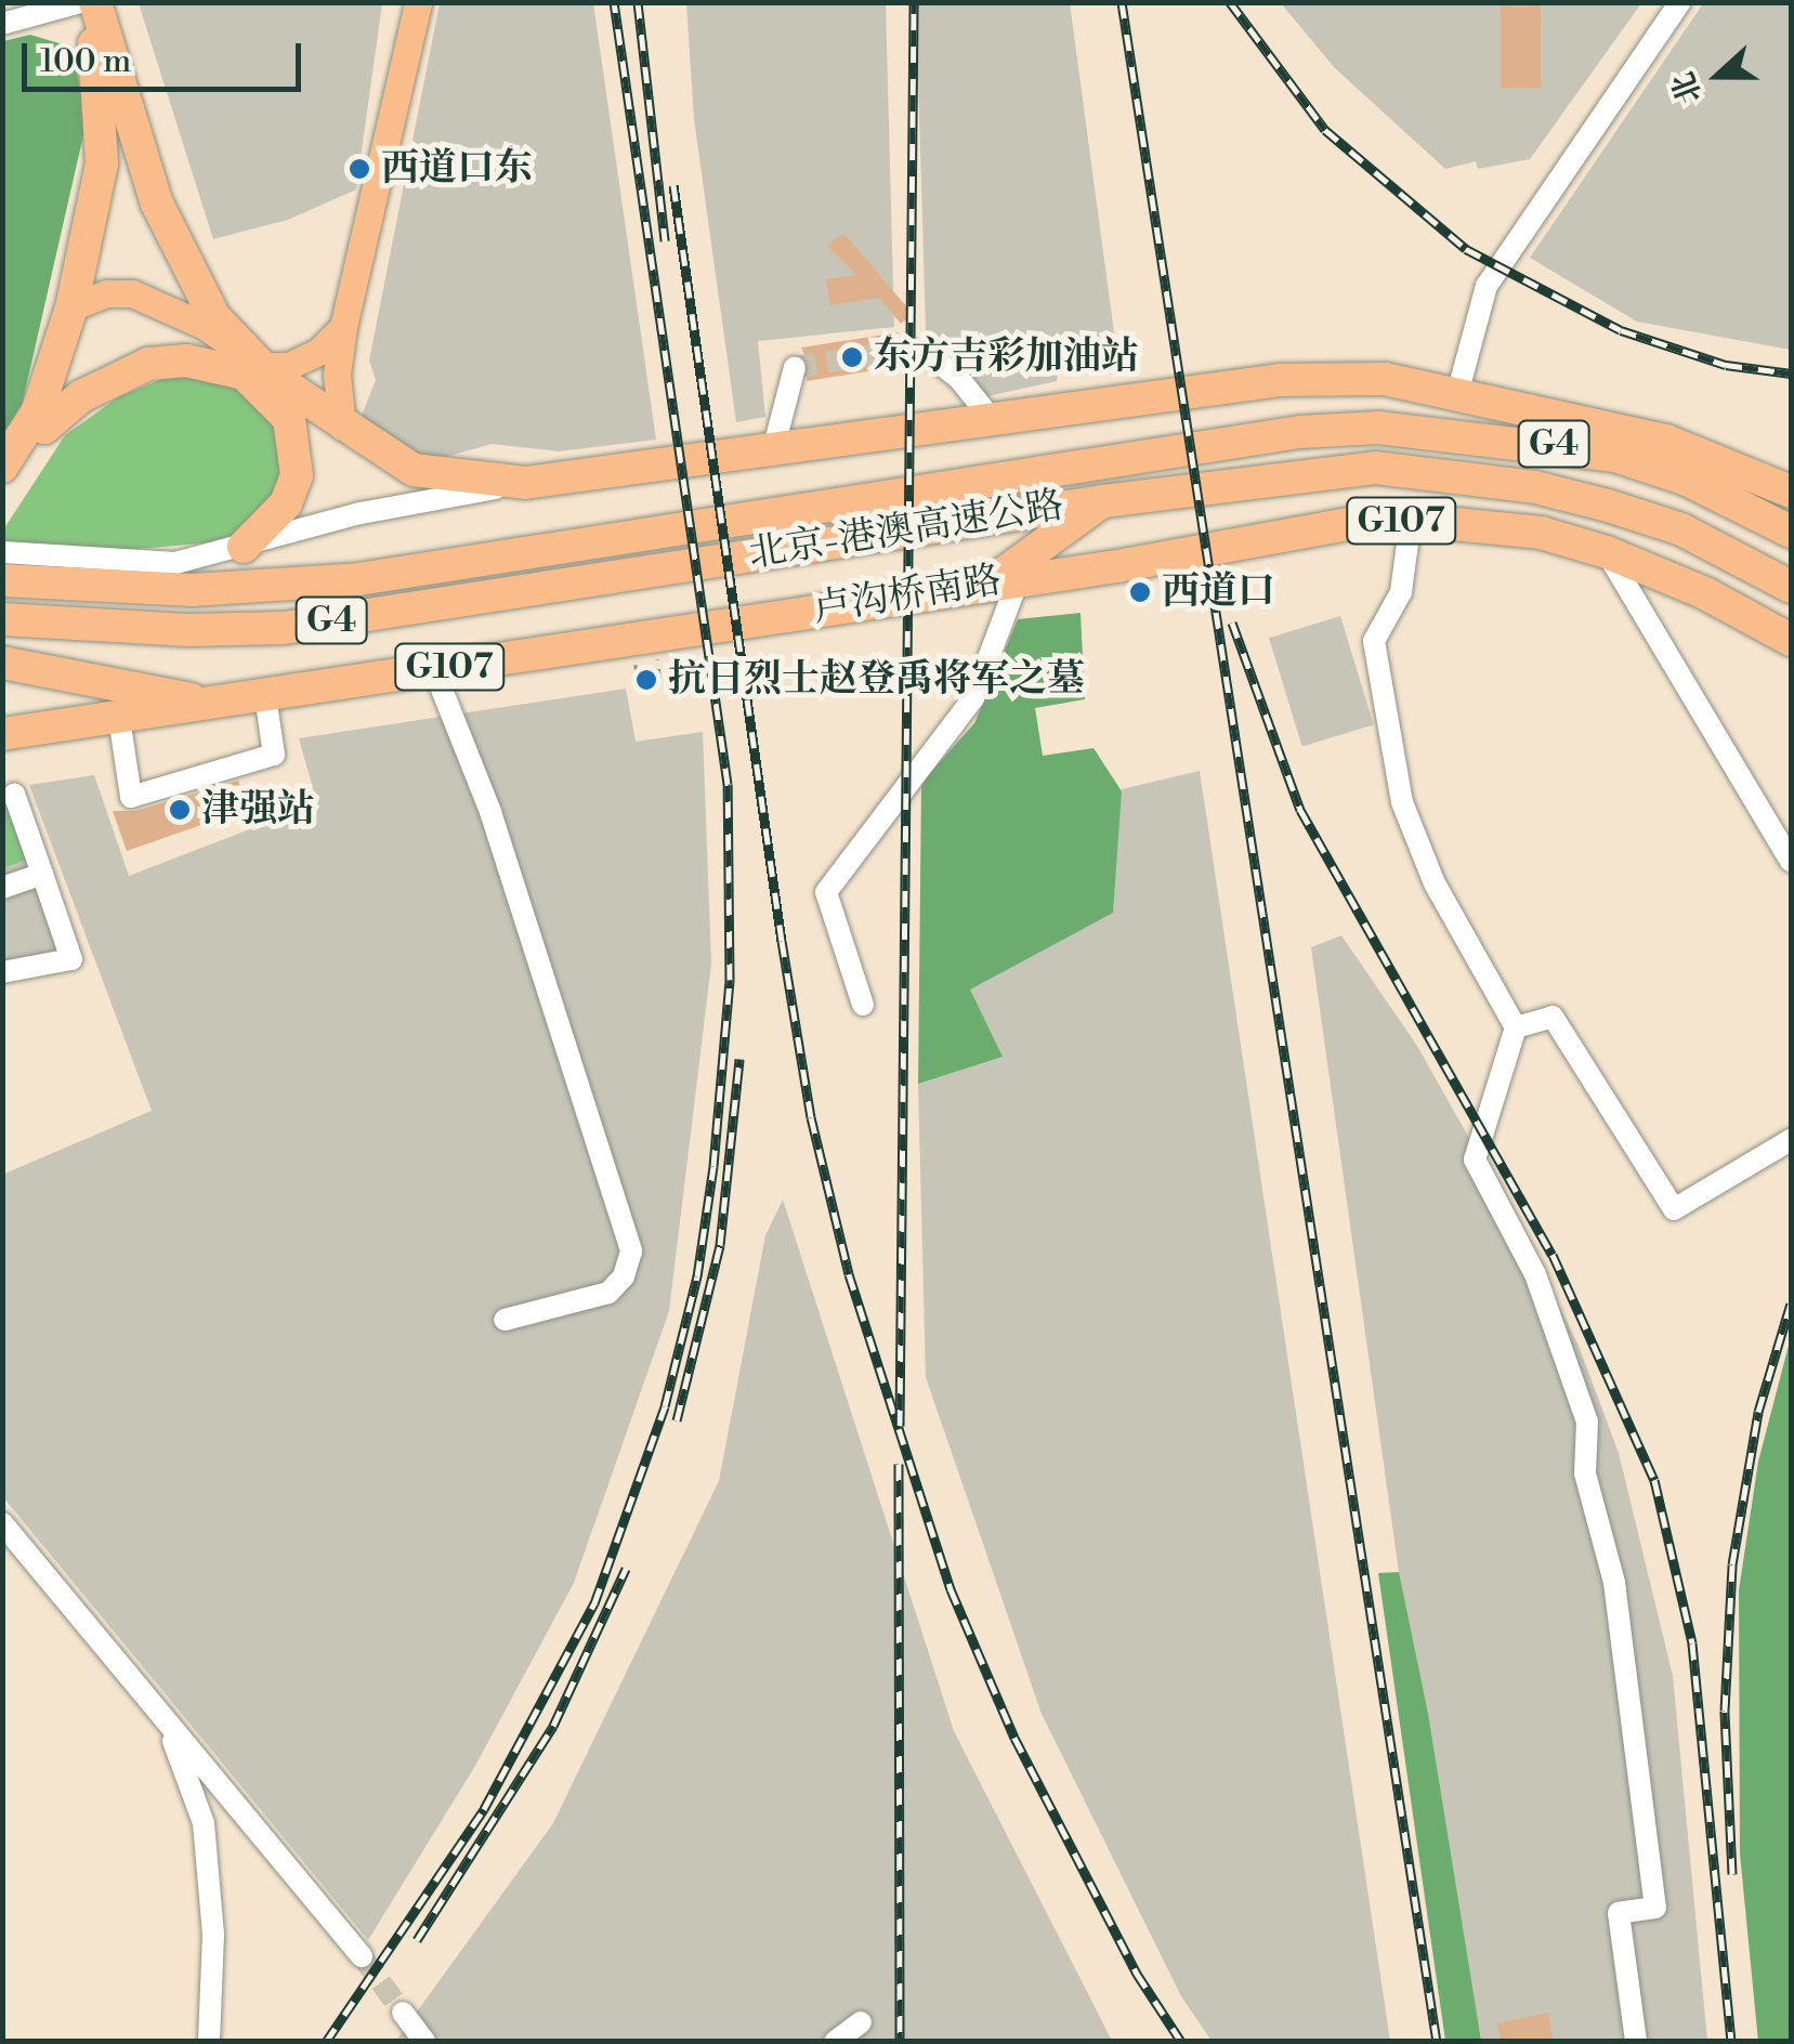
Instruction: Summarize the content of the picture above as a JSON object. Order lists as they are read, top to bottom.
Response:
{
  "streets": {
    "highway": [
      "G4",
      "G107",
      "北京-港澳高速公路",
      "卢沟桥南路"
    ]
  },
  "places": [
    "西道口东",
    "东方吉彩加油站",
    "西道口",
    "抗日烈士赵登禹将军之墓",
    "津强站"
  ],
  "scale_bar": "100 m",
  "north": "left"
}
